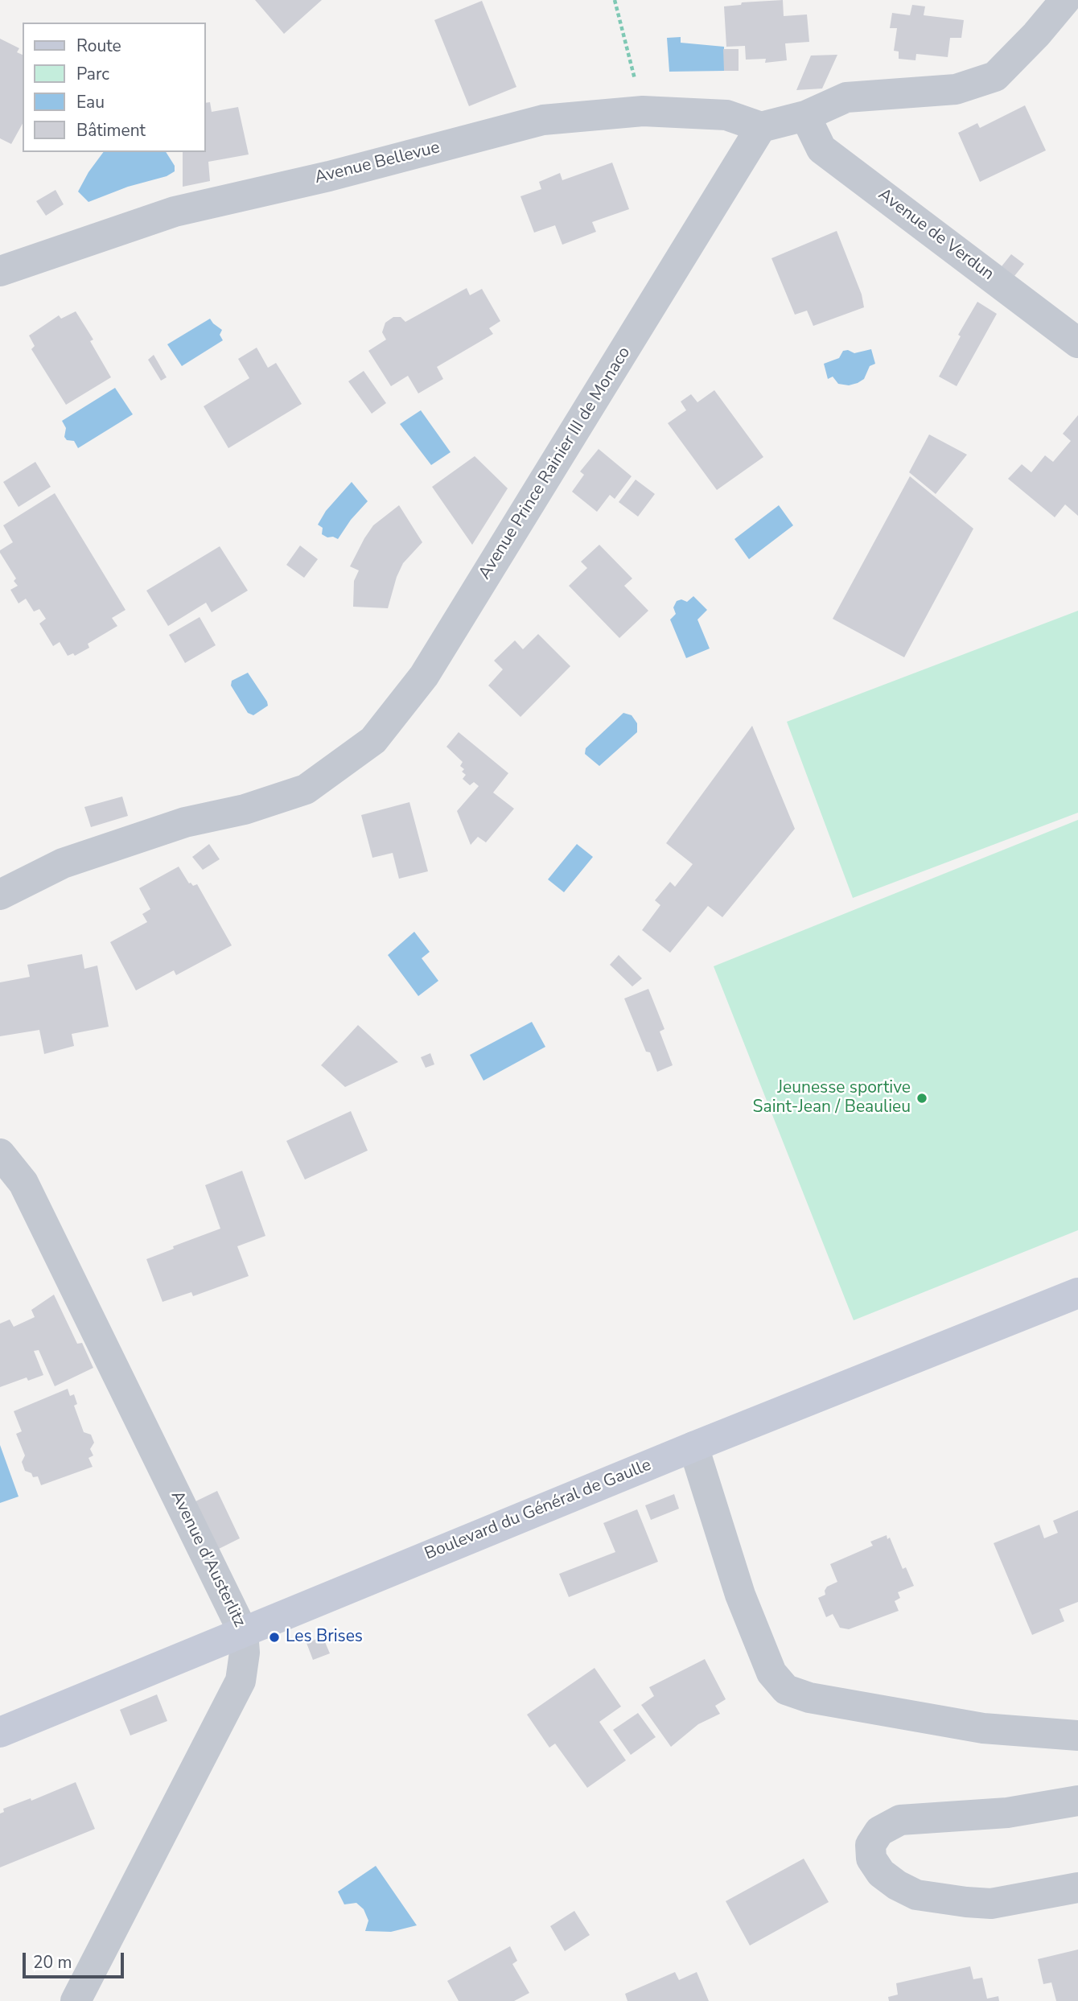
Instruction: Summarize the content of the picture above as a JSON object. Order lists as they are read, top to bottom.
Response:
{
  "streets": {
    "street": [
      "Avenue Bellevue",
      "Avenue de Verdun",
      "Avenue Prince Rainier III de Monaco",
      "Boulevard du Général de Gaulle",
      "Avenue d'Austerlitz"
    ]
  },
  "crossings": [
    ["Avenue Bellevue", "Avenue Prince Rainier III de Monaco"],
    ["Boulevard du Général de Gaulle", "Avenue d'Austerlitz"]
  ],
  "places": ["Jeunesse sportive Saint-Jean / Beaulieu", "Les Brises"],
  "legend": [
    "Route",
    "Parc",
    "Eau",
    "Bâtiment"
  ],
  "scale_bar": "20 m"
}
